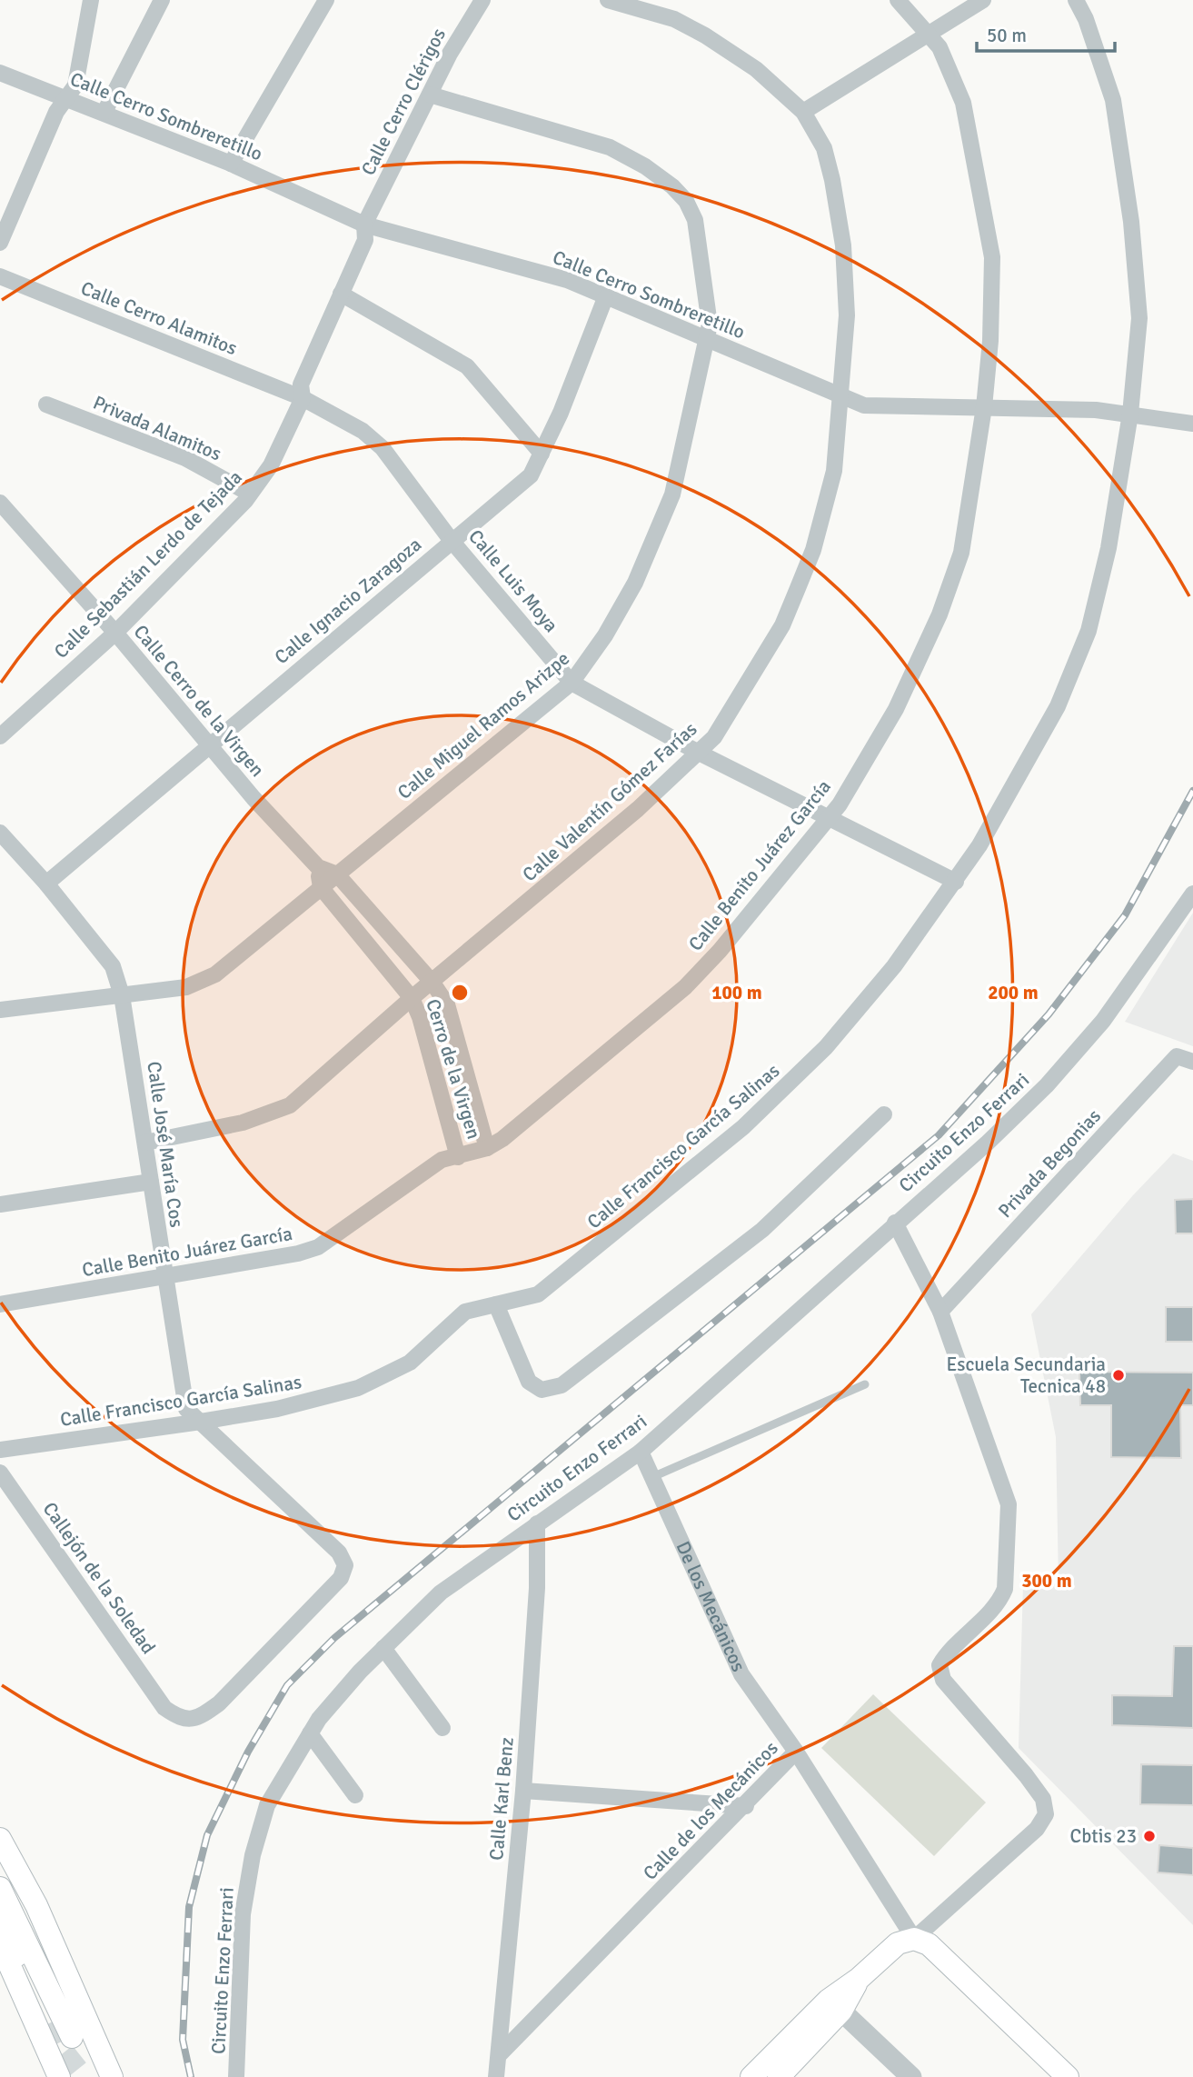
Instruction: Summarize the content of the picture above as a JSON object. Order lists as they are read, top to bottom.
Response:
{
  "streets": {
    "street": [
      "Calle Cerro Clérigos",
      "Calle Cerro Sombreretillo",
      "Calle Cerro Alamitos",
      "Privada Alamitos",
      "Calle Sebastián Lerdo de Tejada",
      "Calle Luis Moya",
      "Calle Ignacio Zaragoza",
      "Calle Cerro de la Virgen",
      "Calle Miguel Ramos Arizpe",
      "Calle Valentín Gómez Farías",
      "Calle Benito Juárez García",
      "Cerro de la Virgen",
      "Circuito Enzo Ferrari",
      "Calle José María Cos",
      "Calle Francisco García Salinas",
      "Privada Begonias",
      "Callejón de la Soledad",
      "De los Mecánicos",
      "Calle Karl Benz",
      "Calle de los Mecánicos"
    ]
  },
  "crossings": [
    ["Calle Cerro Clérigos", "Calle Cerro Sombreretillo"],
    ["Calle Cerro Clérigos", "Calle Sebastián Lerdo de Tejada"],
    ["Calle Cerro Clérigos", "Calle Miguel Ramos Arizpe"],
    ["Calle Cerro Sombreretillo", "Calle Sebastián Lerdo de Tejada"],
    ["Calle Cerro Sombreretillo", "Calle Ignacio Zaragoza"],
    ["Calle Cerro Sombreretillo", "Calle Miguel Ramos Arizpe"],
    ["Calle Cerro Sombreretillo", "Calle Valentín Gómez Farías"],
    ["Calle Cerro Sombreretillo", "Calle Benito Juárez García"],
    ["Calle Cerro Sombreretillo", "Calle Francisco García Salinas"],
    ["Calle Cerro Alamitos", "Calle Sebastián Lerdo de Tejada"],
    ["Calle Cerro Alamitos", "Calle Luis Moya"],
    ["Privada Alamitos", "Calle Sebastián Lerdo de Tejada"],
    ["Calle Sebastián Lerdo de Tejada", "Calle Luis Moya"],
    ["Calle Sebastián Lerdo de Tejada", "Calle Cerro de la Virgen"],
    ["Calle Luis Moya", "Calle Ignacio Zaragoza"],
    ["Calle Luis Moya", "Calle Miguel Ramos Arizpe"],
    ["Calle Luis Moya", "Calle Valentín Gómez Farías"],
    ["Calle Luis Moya", "Calle Benito Juárez García"],
    ["Calle Luis Moya", "Calle Francisco García Salinas"],
    ["Calle Ignacio Zaragoza", "Calle Cerro de la Virgen"],
    ["Calle Ignacio Zaragoza", "Calle José María Cos"],
    ["Calle Cerro de la Virgen", "Cerro de la Virgen"],
    ["Calle Miguel Ramos Arizpe", "Cerro de la Virgen"],
    ["Calle Miguel Ramos Arizpe", "Calle José María Cos"],
    ["Calle Valentín Gómez Farías", "Cerro de la Virgen"],
    ["Calle Valentín Gómez Farías", "Calle José María Cos"],
    ["Calle Benito Juárez García", "Cerro de la Virgen"],
    ["Calle Benito Juárez García", "Calle José María Cos"],
    ["Circuito Enzo Ferrari", "De los Mecánicos"],
    ["Circuito Enzo Ferrari", "Calle Karl Benz"],
    ["Calle José María Cos", "Calle Francisco García Salinas"],
    ["Calle José María Cos", "Callejón de la Soledad"],
    ["De los Mecánicos", "Calle de los Mecánicos"],
    ["Calle Karl Benz", "Calle de los Mecánicos"]
  ],
  "places": ["Escuela Secundaria Tecnica 48", "Cbtis 23"],
  "scale_bar": "50 m",
  "rings": ["100 m", "200 m", "300 m"]
}
